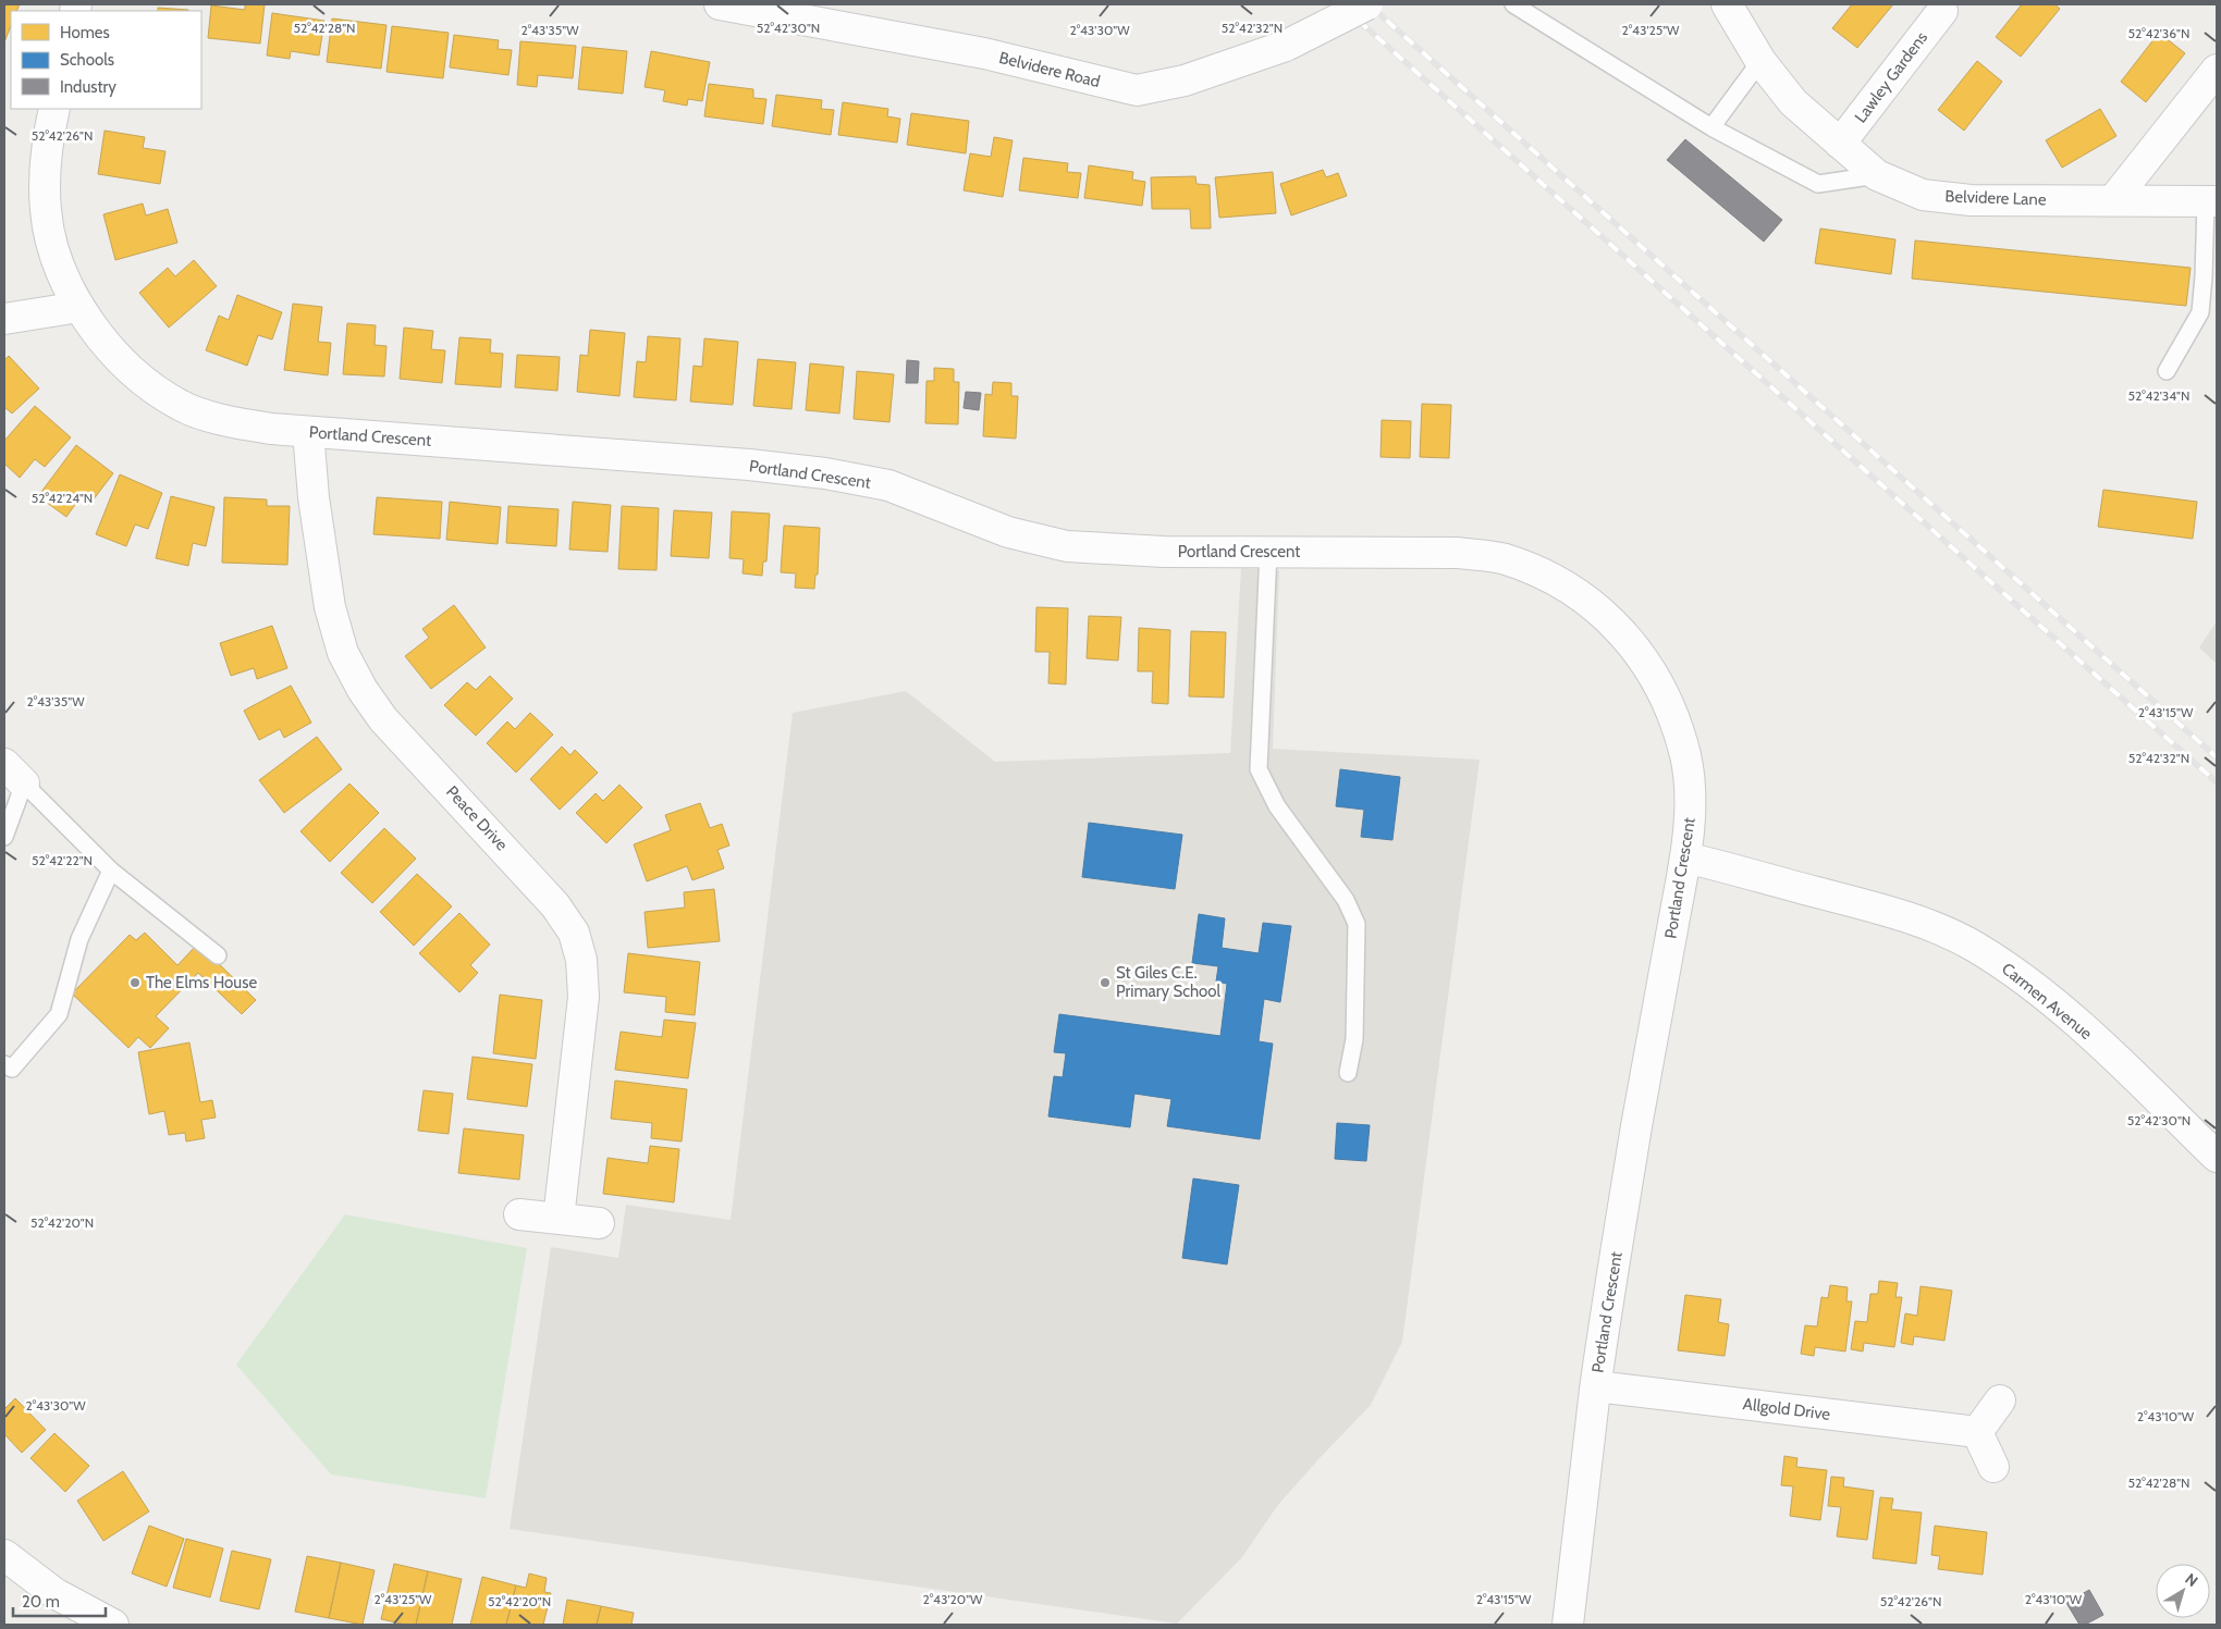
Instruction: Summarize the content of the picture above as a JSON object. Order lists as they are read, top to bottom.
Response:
{
  "streets": {
    "street": [
      "Belvidere Road",
      "Lawley Gardens",
      "Belvidere Lane",
      "Portland Crescent",
      "Peace Drive",
      "Carmen Avenue",
      "Allgold Drive"
    ]
  },
  "crossings": [
    ["Lawley Gardens", "Belvidere Lane"],
    ["Portland Crescent", "Peace Drive"],
    ["Portland Crescent", "Carmen Avenue"],
    ["Portland Crescent", "Allgold Drive"]
  ],
  "places": ["The Elms House", "St Giles C.E. Primary School"],
  "legend": ["Homes", "Schools", "Industry"],
  "scale_bar": "20 m",
  "north": "top right",
  "coordinates": [
    "52°42'28\"N",
    "52°42'30\"N",
    "52°42'32\"N",
    "2°43'35\"W",
    "2°43'30\"W",
    "2°43'25\"W",
    "52°42'36\"N",
    "52°42'26\"N",
    "52°42'34\"N",
    "52°42'24\"N",
    "2°43'15\"W",
    "52°42'22\"N",
    "52°42'20\"N",
    "2°43'10\"W",
    "2°43'20\"W"
  ]
}
